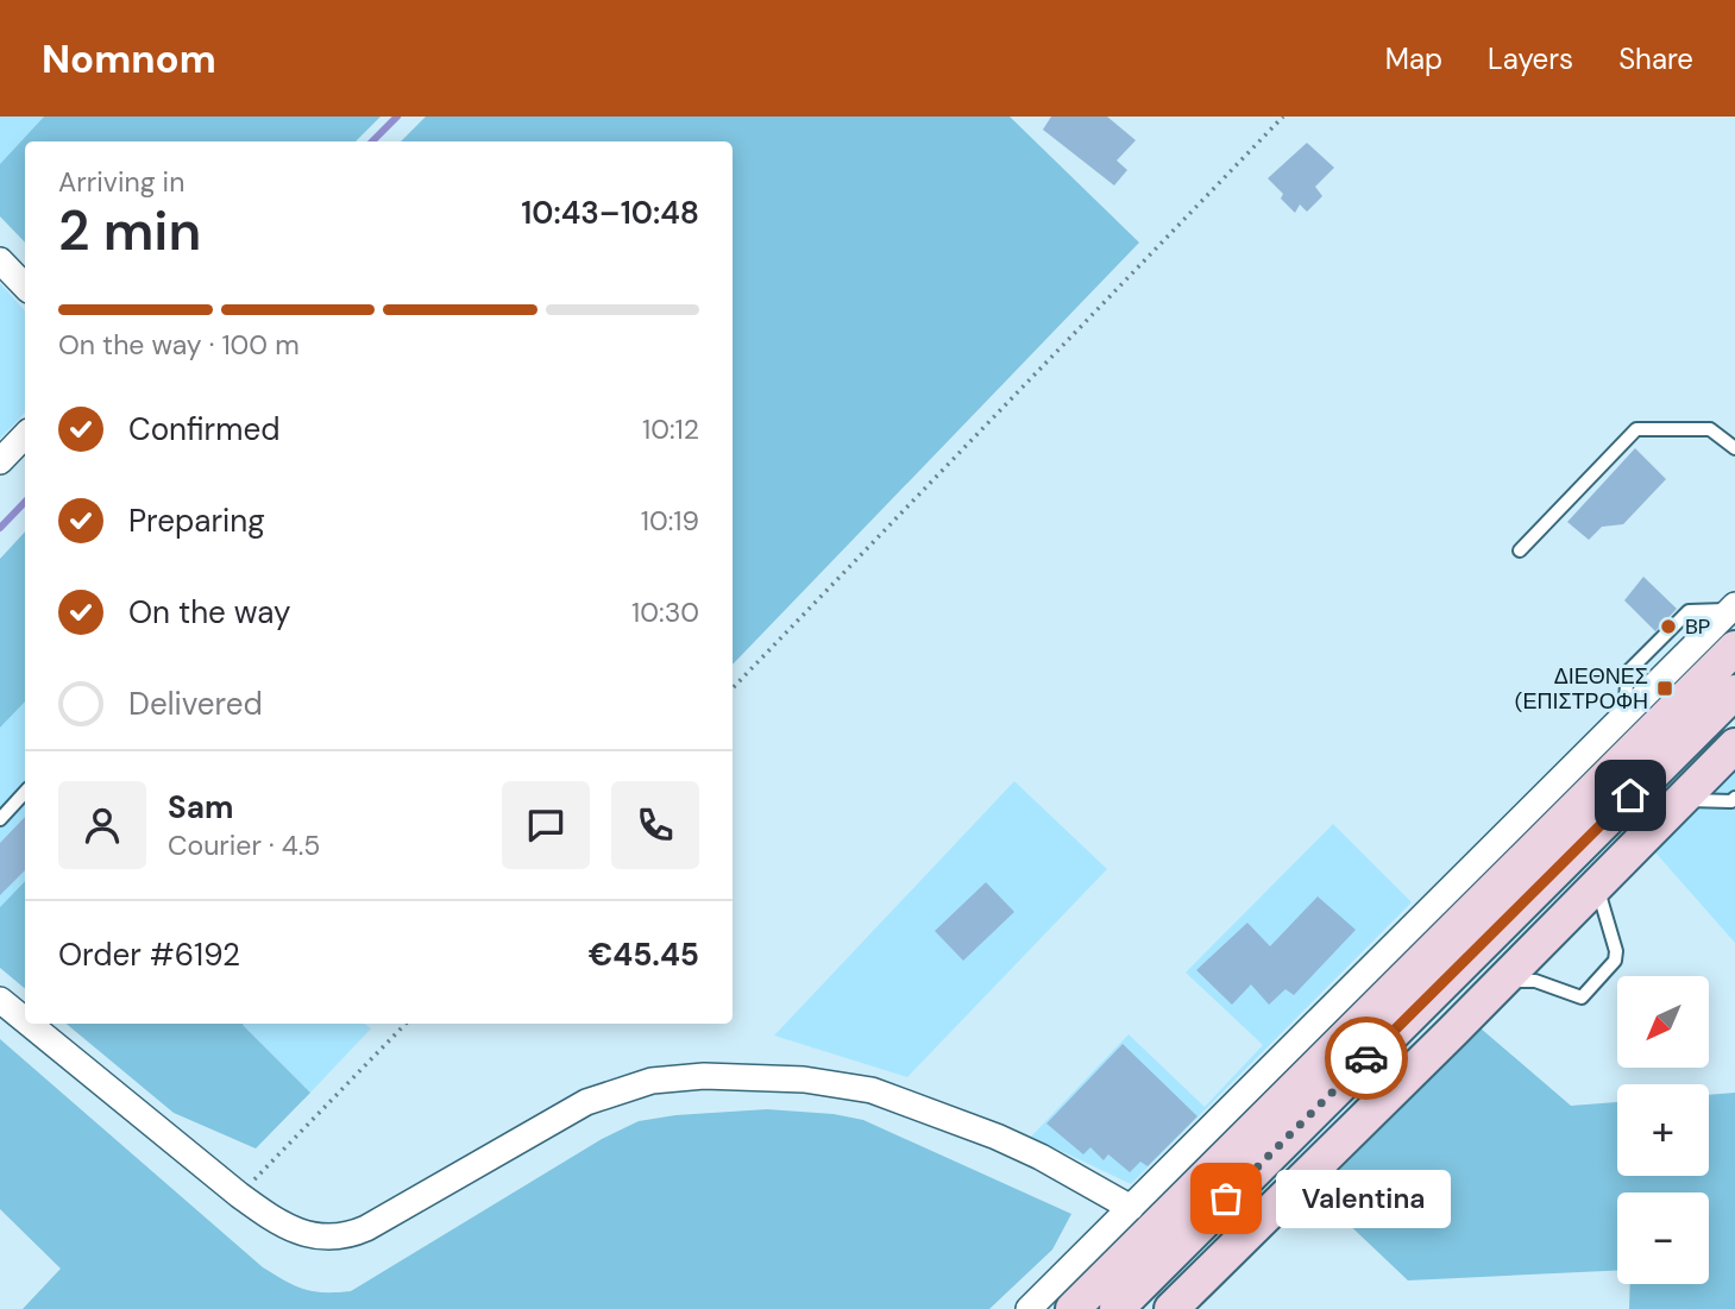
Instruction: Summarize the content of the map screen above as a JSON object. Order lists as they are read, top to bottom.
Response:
{
  "places": {
    "other": ["BP", "Valentina"],
    "transit": ["ΔΙΕΘΝΕΣ (ΕΠΙΣΤΡΟΦΗ"]
  },
  "north": "bottom left",
  "page": {
    "header": "Nomnom",
    "nav": ["Map", "Layers", "Share"],
    "heading": ["2 min", "Arriving in", "10:43–10:48"],
    "panel": [
      "Sam",
      "Courier · 4.5",
      "Order #6192",
      "€45.45"
    ],
    "bar": "On the way · 100 m",
    "list": [
      ["Confirmed", "10:12"],
      ["Preparing", "10:19"],
      ["On the way", "10:30"],
      "Delivered"
    ],
    "map_buttons": ["+", "−"],
    "bubble": "Valentina"
  }
}
